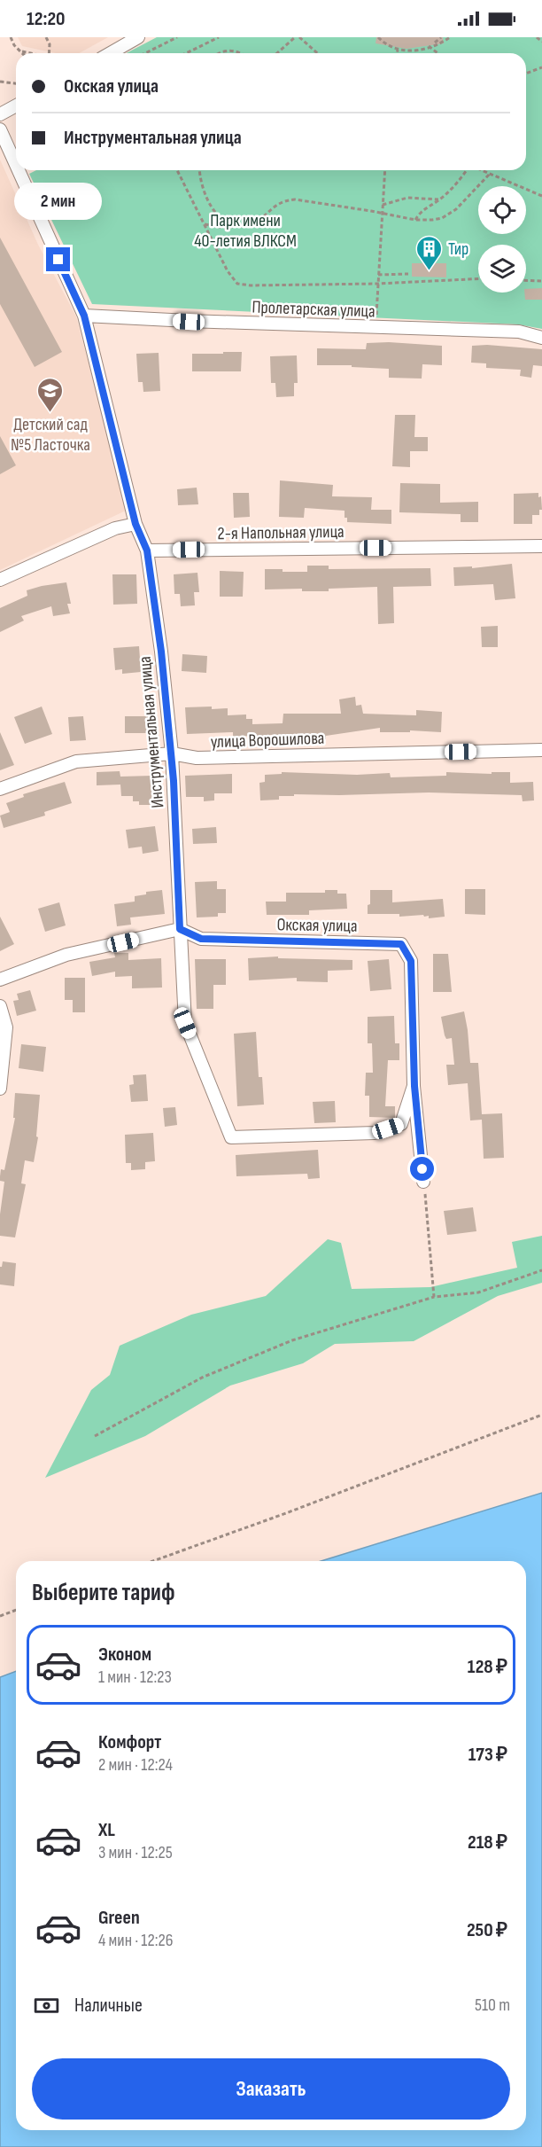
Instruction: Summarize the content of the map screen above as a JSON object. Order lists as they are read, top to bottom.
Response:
{
  "streets": {
    "street": [
      "Пролетарская улица",
      "2-я Напольная улица",
      "Инструментальная улица",
      "улица Ворошилова",
      "Окская улица"
    ]
  },
  "crossings": [
    ["Пролетарская улица", "Инструментальная улица"],
    ["2-я Напольная улица", "Инструментальная улица"],
    ["Инструментальная улица", "улица Ворошилова"],
    ["Инструментальная улица", "Окская улица"]
  ],
  "parks": ["Парк имени 40-летия ВЛКСМ"],
  "places": {
    "building": ["Тир"],
    "school or university": ["Детский сад №5 Ласточка"]
  },
  "page": {
    "status": "12:20",
    "banner": ["Окская улица", "Инструментальная улица"],
    "bubble": "2 мин",
    "heading": "Выберите тариф",
    "list": [
      {
        "name": "Эконом",
        "note": "1 мин · 12:23",
        "value": "128 ₽"
      },
      {
        "name": "Комфорт",
        "note": "2 мин · 12:24",
        "value": "173 ₽"
      },
      {
        "name": "XL",
        "note": "3 мин · 12:25",
        "value": "218 ₽"
      },
      {
        "name": "Green",
        "note": "4 мин · 12:26",
        "value": "250 ₽"
      }
    ],
    "pay": ["Наличные", "510 m"],
    "buttons": "Заказать"
  }
}
